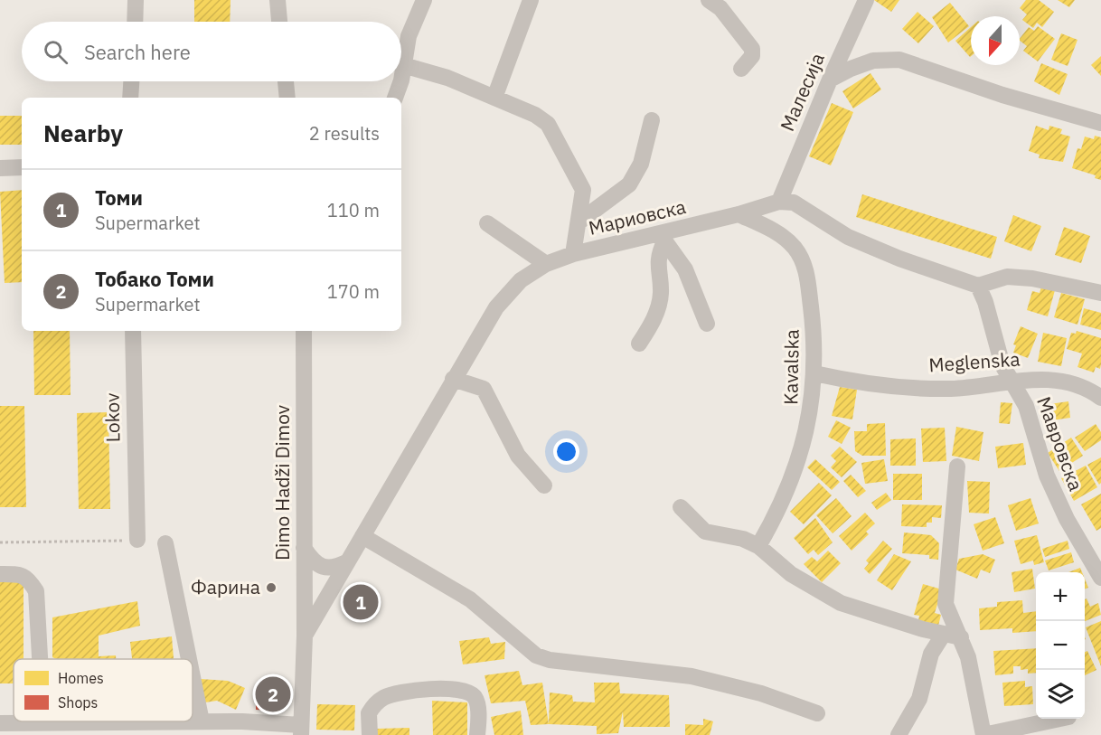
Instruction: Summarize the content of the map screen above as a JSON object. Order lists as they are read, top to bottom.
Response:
{
  "streets": {
    "street": [
      "Малесија",
      "Мариовска",
      "Meglenska",
      "Kavalska",
      "Lokov",
      "Мавровска",
      "Dimo Hadži Dimov"
    ]
  },
  "crossings": [
    ["Малесија", "Мариовска"],
    ["Мариовска", "Kavalska"],
    ["Мариовска", "Dimo Hadži Dimov"],
    ["Meglenska", "Kavalska"],
    ["Meglenska", "Мавровска"]
  ],
  "places": ["Фарина"],
  "legend": ["Homes", "Shops"],
  "north": "bottom",
  "page": {
    "search": "Search here",
    "heading": ["Nearby", "2 results"],
    "list": [
      {
        "mark": "1",
        "name": "Томи",
        "note": "Supermarket",
        "value": "110 m"
      },
      {
        "mark": "2",
        "name": "Тобако Томи",
        "note": "Supermarket",
        "value": "170 m"
      }
    ],
    "map_buttons": ["+", "−"],
    "pins": ["1", "2"]
  }
}
